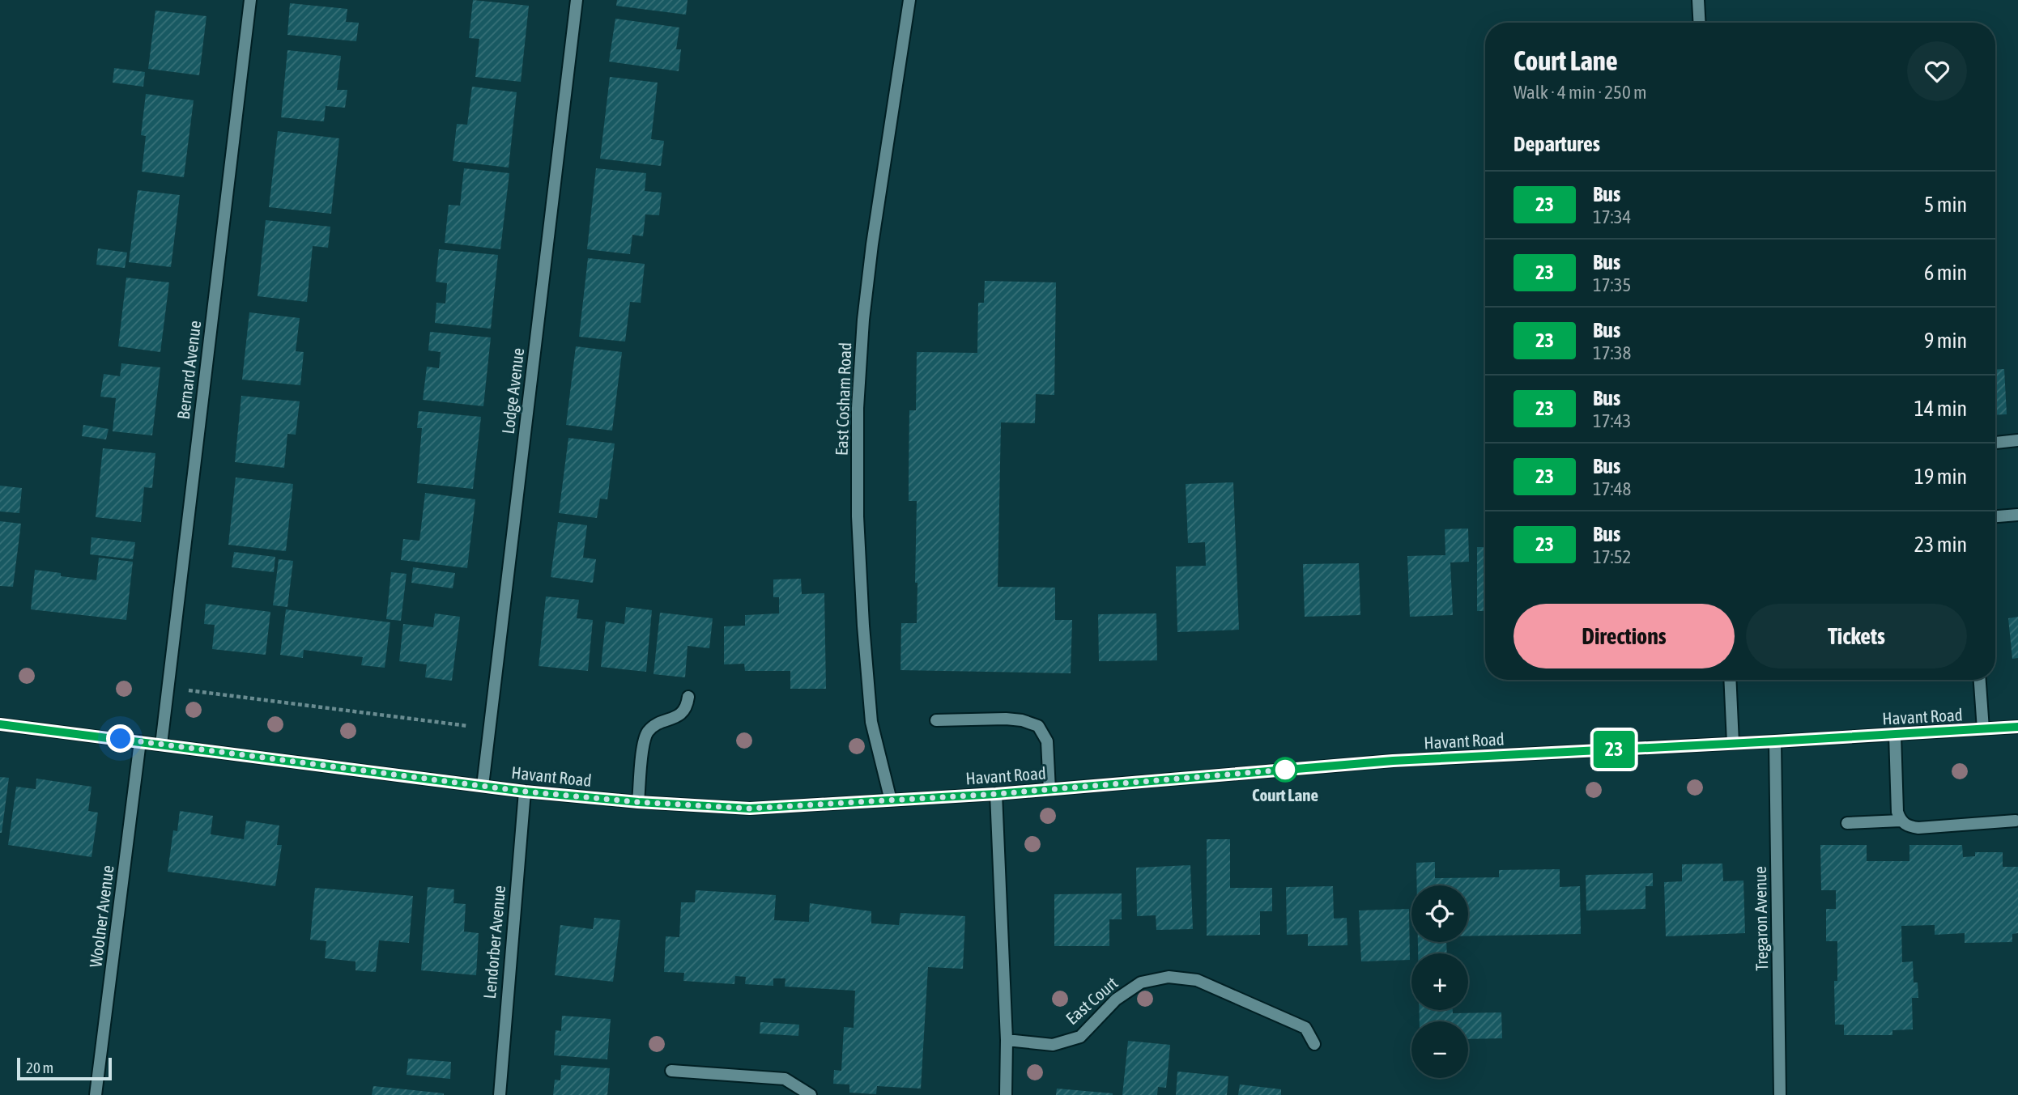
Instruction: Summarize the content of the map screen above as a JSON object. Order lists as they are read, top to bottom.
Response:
{
  "streets": {
    "street": [
      "Bernard Avenue",
      "Lodge Avenue",
      "East Cosham Road",
      "Havant Road",
      "Woolner Avenue",
      "Tregaron Avenue",
      "Lendorber Avenue",
      "East Court"
    ]
  },
  "crossings": [
    ["Bernard Avenue", "Havant Road"],
    ["Lodge Avenue", "Havant Road"],
    ["East Cosham Road", "Havant Road"],
    ["Havant Road", "Woolner Avenue"],
    ["Havant Road", "Tregaron Avenue"],
    ["Havant Road", "Lendorber Avenue"]
  ],
  "places": ["Court Lane"],
  "lines": ["bus line 23"],
  "scale_bar": "20 m",
  "page": {
    "on_map": "23",
    "heading": [
      ["Court Lane", "Walk · 4 min · 250 m"],
      "Departures"
    ],
    "list": [
      {
        "mark": "23",
        "name": "Bus",
        "note": "17:34",
        "value": "5 min"
      },
      {
        "mark": "23",
        "name": "Bus",
        "note": "17:35",
        "value": "6 min"
      },
      {
        "mark": "23",
        "name": "Bus",
        "note": "17:38",
        "value": "9 min"
      },
      {
        "mark": "23",
        "name": "Bus",
        "note": "17:43",
        "value": "14 min"
      },
      {
        "mark": "23",
        "name": "Bus",
        "note": "17:48",
        "value": "19 min"
      },
      {
        "mark": "23",
        "name": "Bus",
        "note": "17:52",
        "value": "23 min"
      }
    ],
    "buttons": ["Directions", "Tickets"],
    "map_buttons": ["+", "−"],
    "scale": "20 m"
  }
}
